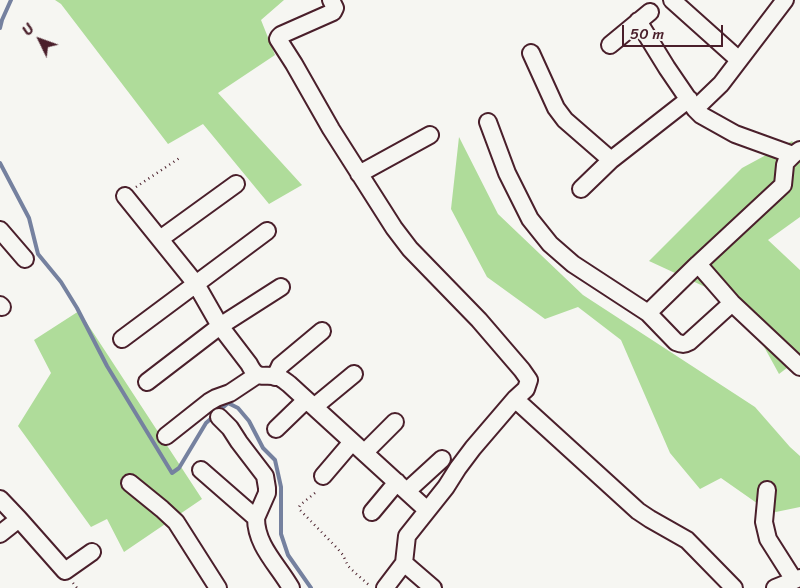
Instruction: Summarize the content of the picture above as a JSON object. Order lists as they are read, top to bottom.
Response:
{
  "scale_bar": "50 m",
  "north": "top left"
}
